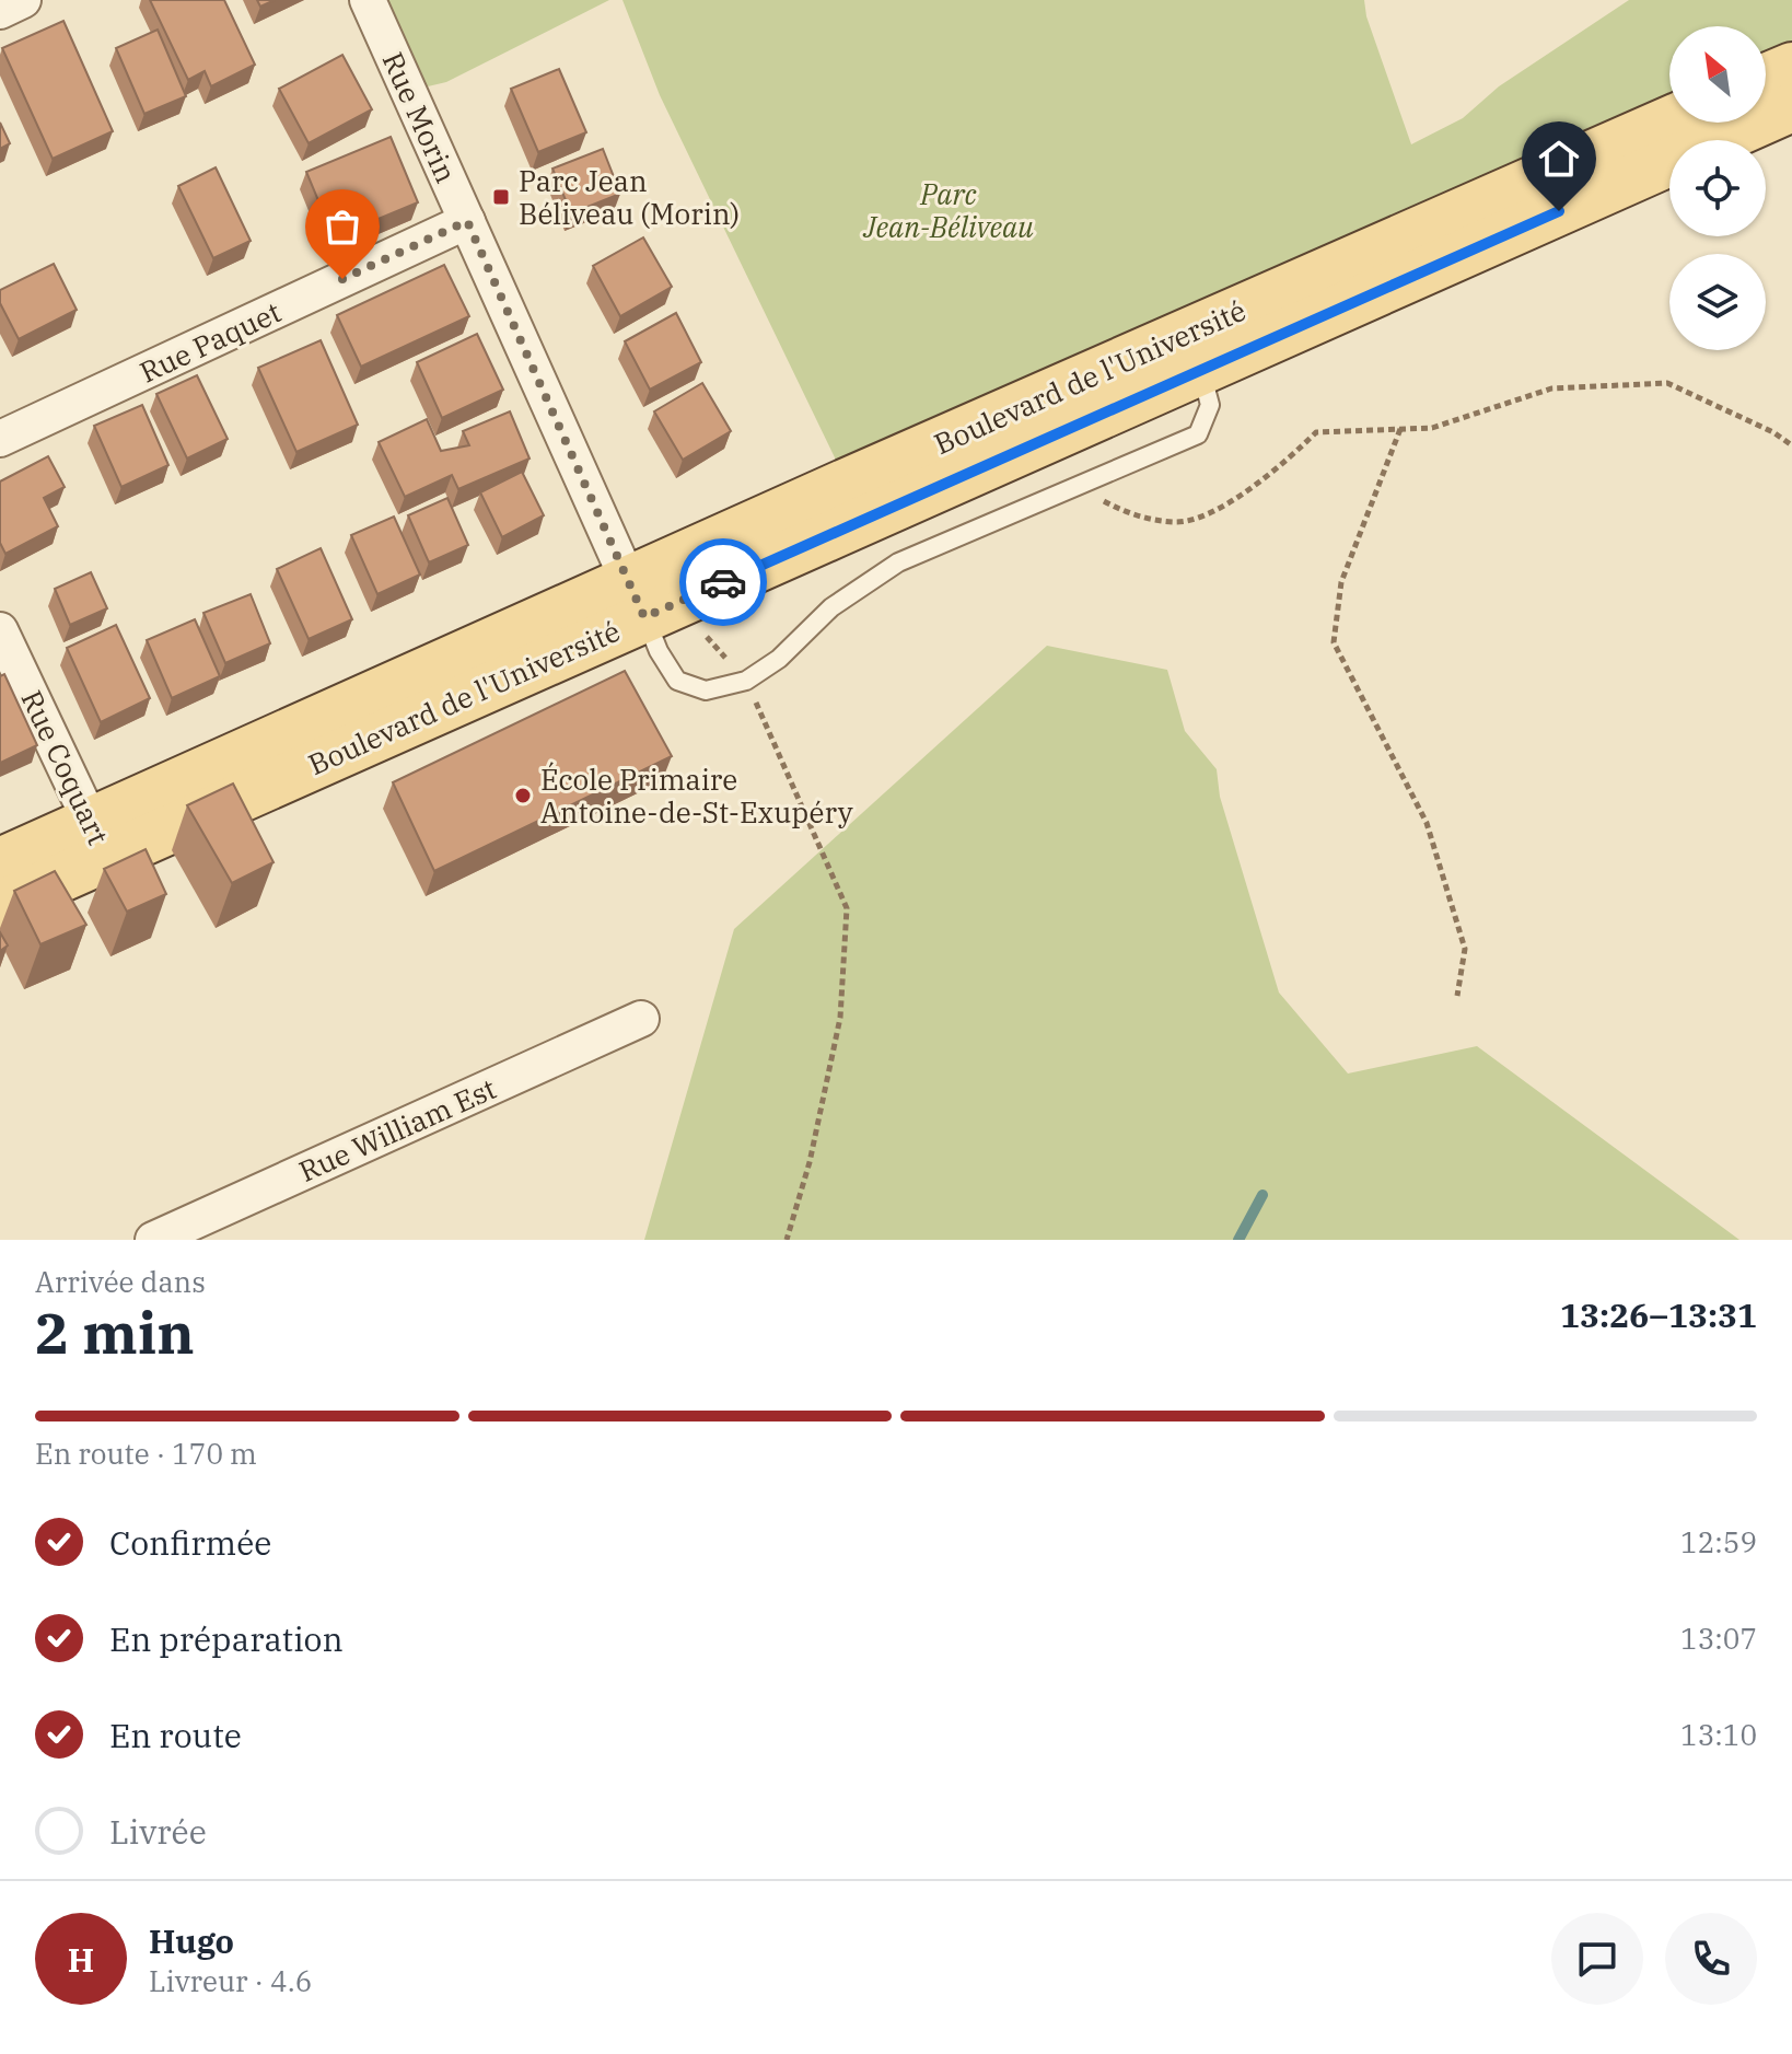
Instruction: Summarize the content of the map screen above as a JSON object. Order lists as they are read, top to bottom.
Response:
{
  "streets": {
    "main road": ["Boulevard de l'Université"],
    "street": [
      "Rue Morin",
      "Rue Paquet",
      "Rue Coquart",
      "Rue William Est"
    ]
  },
  "crossings": [
    ["Rue Morin", "Rue Paquet"],
    ["Rue Morin", "Boulevard de l'Université"],
    ["Boulevard de l'Université", "Rue Coquart"]
  ],
  "parks": ["Parc Jean-Béliveau"],
  "places": {
    "transit": ["Parc Jean Béliveau (Morin)"],
    "other": ["École Primaire Antoine-de-St-Exupéry"]
  },
  "north": "top left",
  "page": {
    "heading": ["2 min", "Arrivée dans", "13:26–13:31"],
    "panel": ["Hugo", "Livreur · 4.6"],
    "bar": "En route · 170 m",
    "list": [
      ["Confirmée", "12:59"],
      ["En préparation", "13:07"],
      ["En route", "13:10"],
      "Livrée"
    ],
    "round": "H"
  }
}
